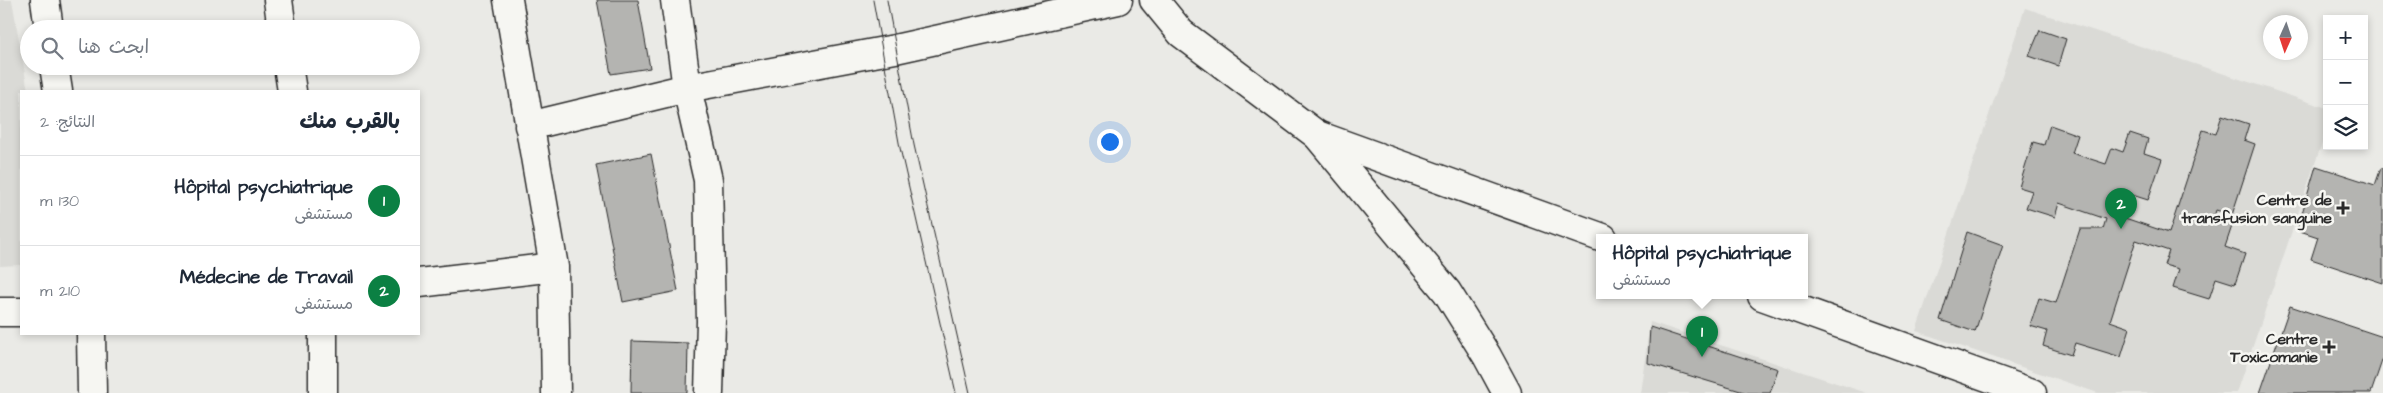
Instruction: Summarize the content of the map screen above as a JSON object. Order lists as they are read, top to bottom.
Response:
{
  "places": {
    "health": ["Centre de transfusion sanguine", "Centre Toxicomanie"]
  },
  "north": "bottom",
  "page": {
    "map_buttons": ["+", "−"],
    "search": "ابحث هنا",
    "heading": ["بالقرب منك", "النتائج: 2"],
    "list": [
      {
        "mark": "1",
        "name": "Hôpital psychiatrique",
        "note": "مستشفى",
        "value": "130 m"
      },
      {
        "mark": "2",
        "name": "Médecine de Travail",
        "note": "مستشفى",
        "value": "210 m"
      }
    ],
    "pins": ["2", "1"],
    "popup": ["Hôpital psychiatrique", "مستشفى"]
  }
}
